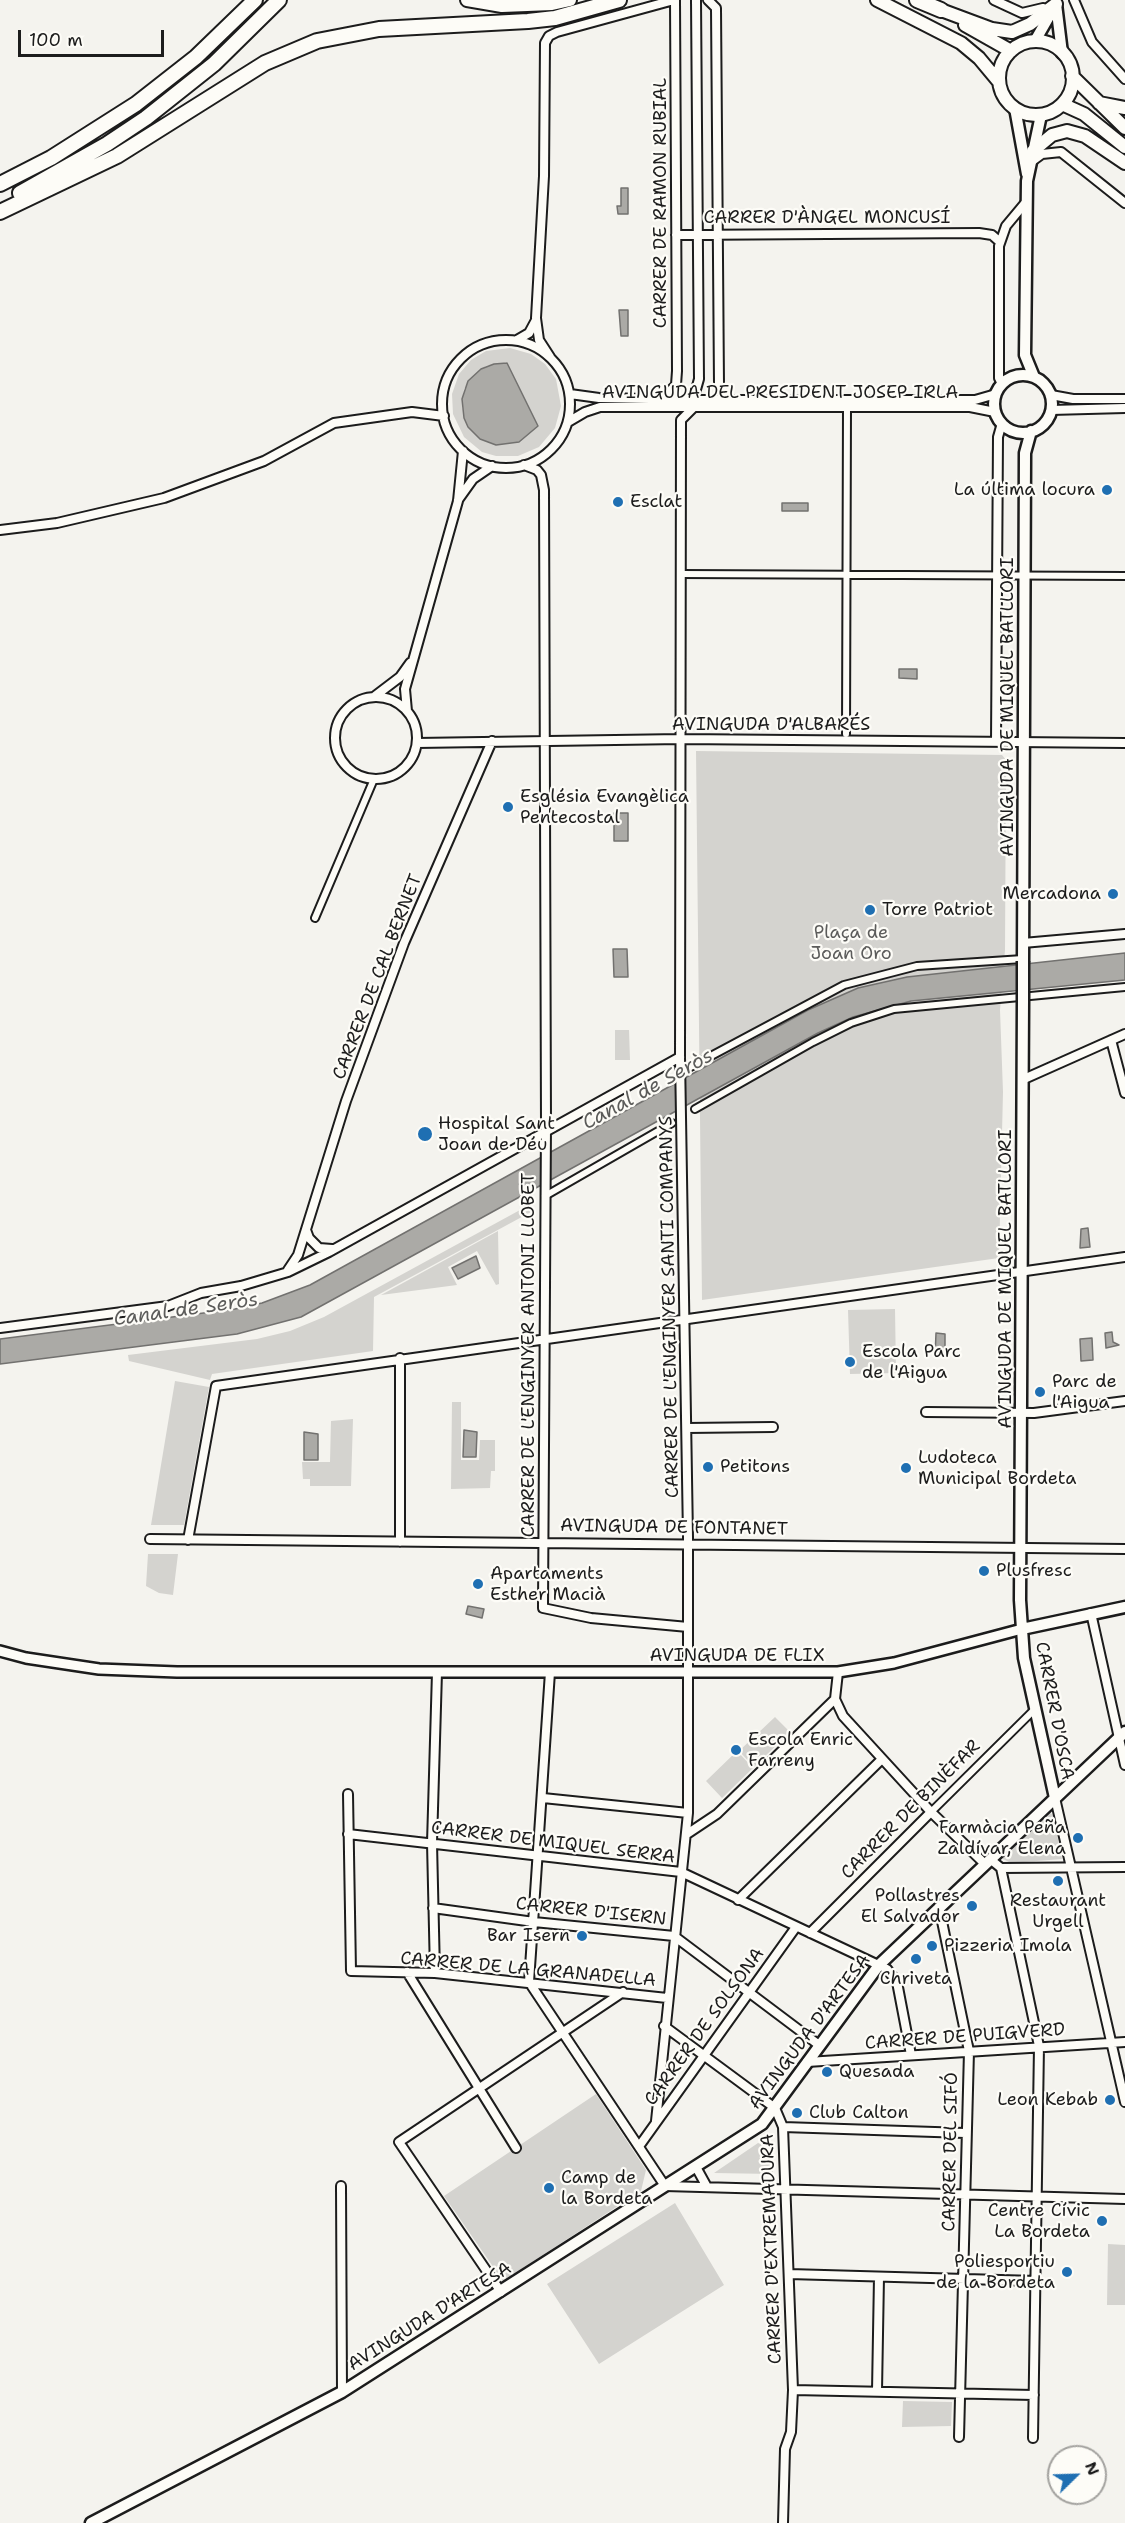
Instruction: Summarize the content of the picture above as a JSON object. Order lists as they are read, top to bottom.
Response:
{
  "streets": {
    "main road": [
      "AVINGUDA DE MIQUEL BATLLORI",
      "AVINGUDA DE FLIX",
      "CARRER D'OSCA",
      "AVINGUDA D'ARTESA"
    ],
    "street": [
      "CARRER DE RAMON RUBIAL",
      "CARRER D'ÀNGEL MONCUSÍ",
      "AVINGUDA DEL PRESIDENT JOSEP IRLA",
      "AVINGUDA D'ALBARÉS",
      "CARRER DE CAL BERNET",
      "CARRER DE L'ENGINYER SANTI COMPANYS",
      "CARRER DE L'ENGINYER ANTONI LLOBET",
      "AVINGUDA DE FONTANET",
      "CARRER DE BINÈFAR",
      "CARRER DE MIQUEL SERRA",
      "CARRER D'ISERN",
      "CARRER DE LA GRANADELLA",
      "CARRER DE SOLSONA",
      "CARRER DE PUIGVERD",
      "CARRER DEL SIFÓ",
      "CARRER D'EXTREMADURA"
    ]
  },
  "crossings": [
    ["CARRER DE RAMON RUBIAL", "CARRER D'ÀNGEL MONCUSÍ"],
    ["CARRER DE RAMON RUBIAL", "AVINGUDA DEL PRESIDENT JOSEP IRLA"],
    ["CARRER DE RAMON RUBIAL", "CARRER DE L'ENGINYER SANTI COMPANYS"],
    ["AVINGUDA DEL PRESIDENT JOSEP IRLA", "AVINGUDA DE MIQUEL BATLLORI"],
    ["AVINGUDA DEL PRESIDENT JOSEP IRLA", "CARRER DE L'ENGINYER SANTI COMPANYS"],
    ["AVINGUDA DEL PRESIDENT JOSEP IRLA", "CARRER DE L'ENGINYER ANTONI LLOBET"],
    ["AVINGUDA DE MIQUEL BATLLORI", "AVINGUDA D'ALBARÉS"],
    ["AVINGUDA DE MIQUEL BATLLORI", "AVINGUDA DE FONTANET"],
    ["AVINGUDA DE MIQUEL BATLLORI", "AVINGUDA DE FLIX"],
    ["AVINGUDA DE MIQUEL BATLLORI", "CARRER D'OSCA"],
    ["AVINGUDA D'ALBARÉS", "CARRER DE CAL BERNET"],
    ["AVINGUDA D'ALBARÉS", "CARRER DE L'ENGINYER SANTI COMPANYS"],
    ["AVINGUDA D'ALBARÉS", "CARRER DE L'ENGINYER ANTONI LLOBET"],
    ["CARRER DE L'ENGINYER SANTI COMPANYS", "CARRER DE L'ENGINYER ANTONI LLOBET"],
    ["CARRER DE L'ENGINYER SANTI COMPANYS", "AVINGUDA DE FONTANET"],
    ["CARRER DE L'ENGINYER SANTI COMPANYS", "AVINGUDA DE FLIX"],
    ["CARRER DE L'ENGINYER SANTI COMPANYS", "CARRER DE MIQUEL SERRA"],
    ["CARRER DE L'ENGINYER SANTI COMPANYS", "CARRER D'ISERN"],
    ["CARRER DE L'ENGINYER SANTI COMPANYS", "CARRER DE LA GRANADELLA"],
    ["CARRER DE L'ENGINYER SANTI COMPANYS", "CARRER DE SOLSONA"],
    ["CARRER DE L'ENGINYER ANTONI LLOBET", "AVINGUDA DE FONTANET"],
    ["AVINGUDA DE FLIX", "CARRER D'OSCA"],
    ["CARRER D'OSCA", "CARRER DE BINÈFAR"],
    ["CARRER D'OSCA", "AVINGUDA D'ARTESA"],
    ["CARRER DE BINÈFAR", "CARRER DE MIQUEL SERRA"],
    ["CARRER DE MIQUEL SERRA", "CARRER DE LA GRANADELLA"],
    ["CARRER DE MIQUEL SERRA", "CARRER DE SOLSONA"],
    ["CARRER DE MIQUEL SERRA", "AVINGUDA D'ARTESA"],
    ["CARRER D'ISERN", "CARRER DE SOLSONA"],
    ["CARRER D'ISERN", "AVINGUDA D'ARTESA"],
    ["AVINGUDA D'ARTESA", "CARRER DE PUIGVERD"],
    ["AVINGUDA D'ARTESA", "CARRER DEL SIFÓ"],
    ["AVINGUDA D'ARTESA", "CARRER D'EXTREMADURA"],
    ["CARRER DE PUIGVERD", "CARRER DEL SIFÓ"]
  ],
  "water": ["Canal de Seròs"],
  "parks": ["Plaça de Joan Oro"],
  "places": [
    "La última locura",
    "Esclat",
    "Església Evangèlica Pentecostal",
    "Mercadona",
    "Torre Patriot",
    "Hospital Sant Joan de Déu",
    "Escola Parc de l'Aigua",
    "Parc de l'Aigua",
    "Petitons",
    "Ludoteca Municipal Bordeta",
    "Plusfresc",
    "Apartaments Esther Macià",
    "Escola Enric Farreny",
    "Farmàcia Peña Zaldívar, Elena",
    "Restaurant Urgell",
    "Pollastres El Salvador",
    "Bar Isern",
    "Pizzeria Imola",
    "Chriveta",
    "Quesada",
    "Leon Kebab",
    "Club Calton",
    "Camp de la Bordeta",
    "Centre Cívic La Bordeta",
    "Poliesportiu de la Bordeta"
  ],
  "scale_bar": "100 m",
  "north": "top right"
}
